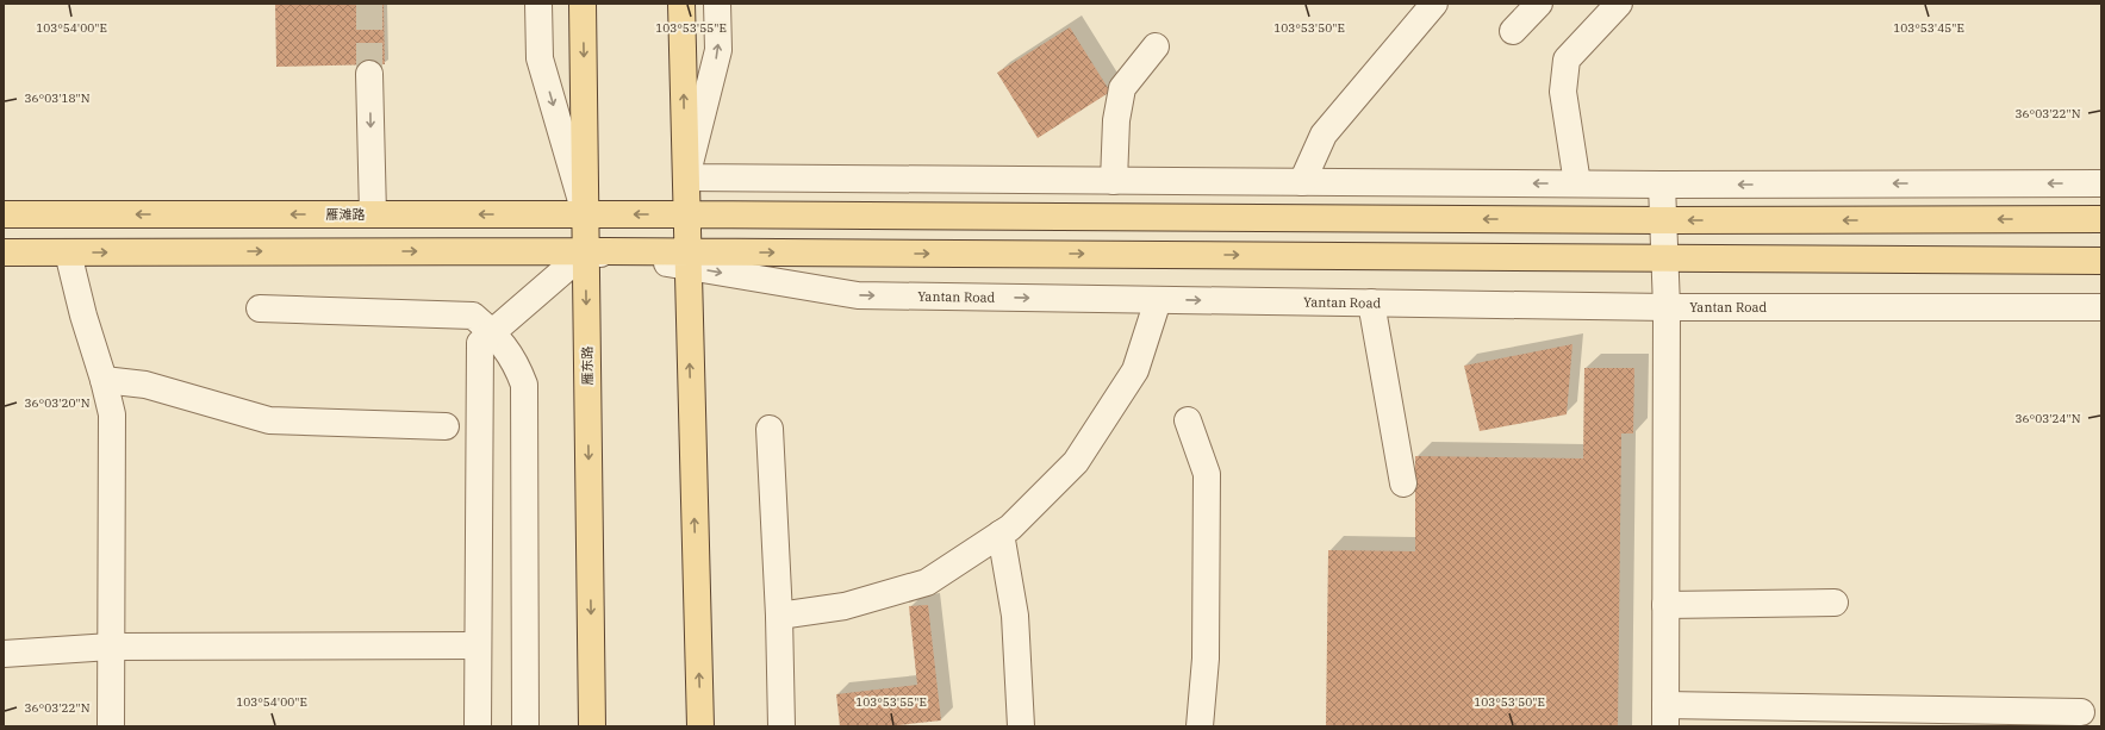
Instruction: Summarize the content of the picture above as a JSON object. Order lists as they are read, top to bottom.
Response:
{
  "streets": {
    "main road": ["雁滩路", "雁东路"],
    "street": ["Yantan Road"]
  },
  "crossings": [
    ["雁滩路", "雁东路"]
  ],
  "coordinates": [
    "103°54'00\"E",
    "103°53'55\"E",
    "103°53'50\"E",
    "103°53'45\"E",
    "36°03'18\"N",
    "36°03'22\"N",
    "36°03'20\"N",
    "36°03'24\"N"
  ]
}
